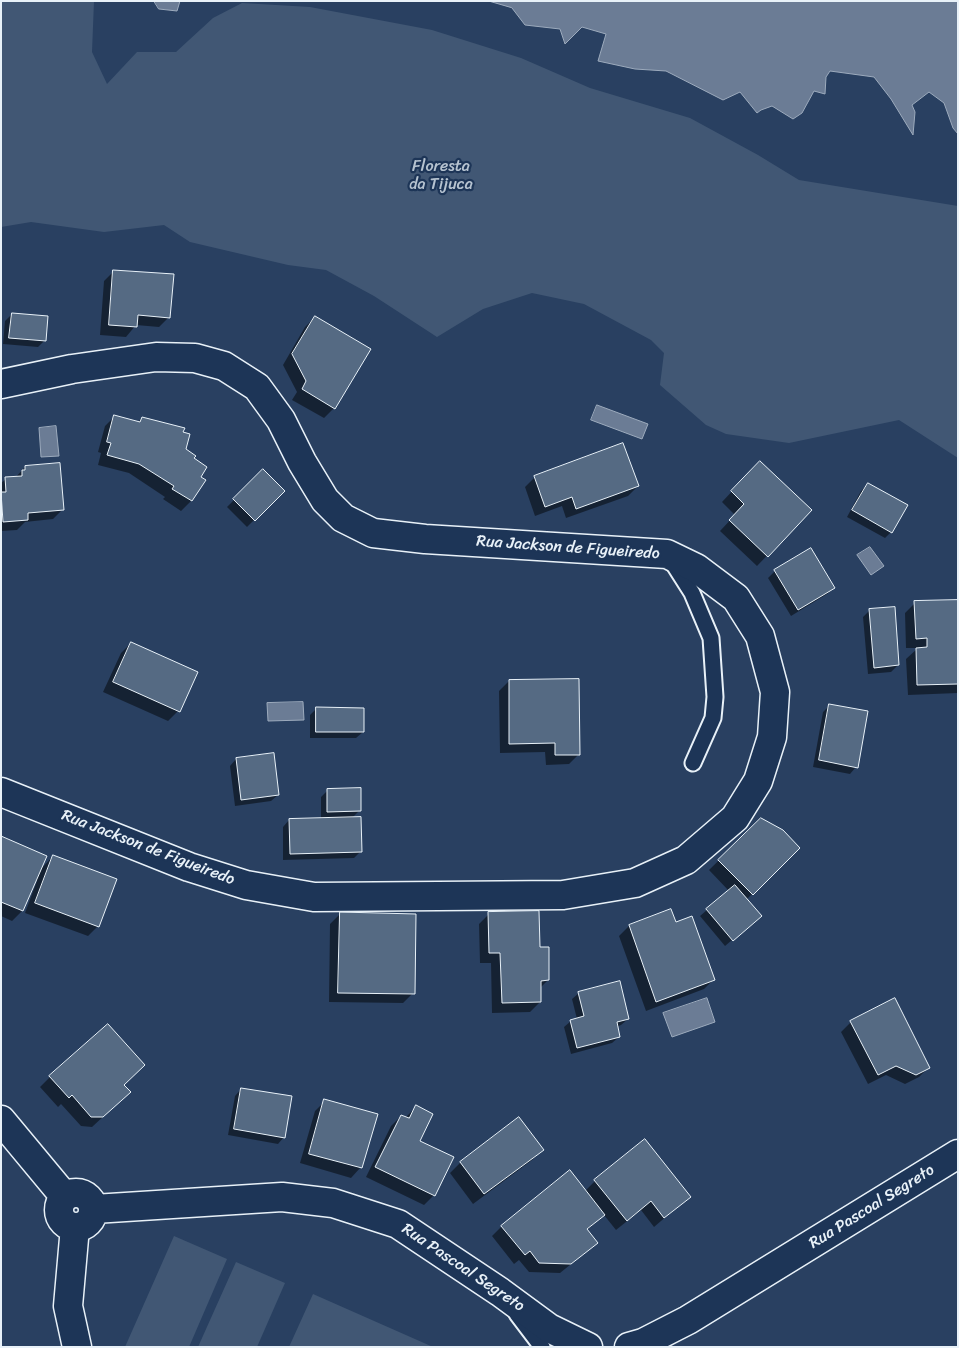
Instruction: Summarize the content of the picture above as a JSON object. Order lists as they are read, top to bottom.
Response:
{
  "streets": {
    "street": ["Rua Jackson de Figueiredo", "Rua Pascoal Segreto"]
  },
  "parks": ["Floresta da Tijuca"]
}
